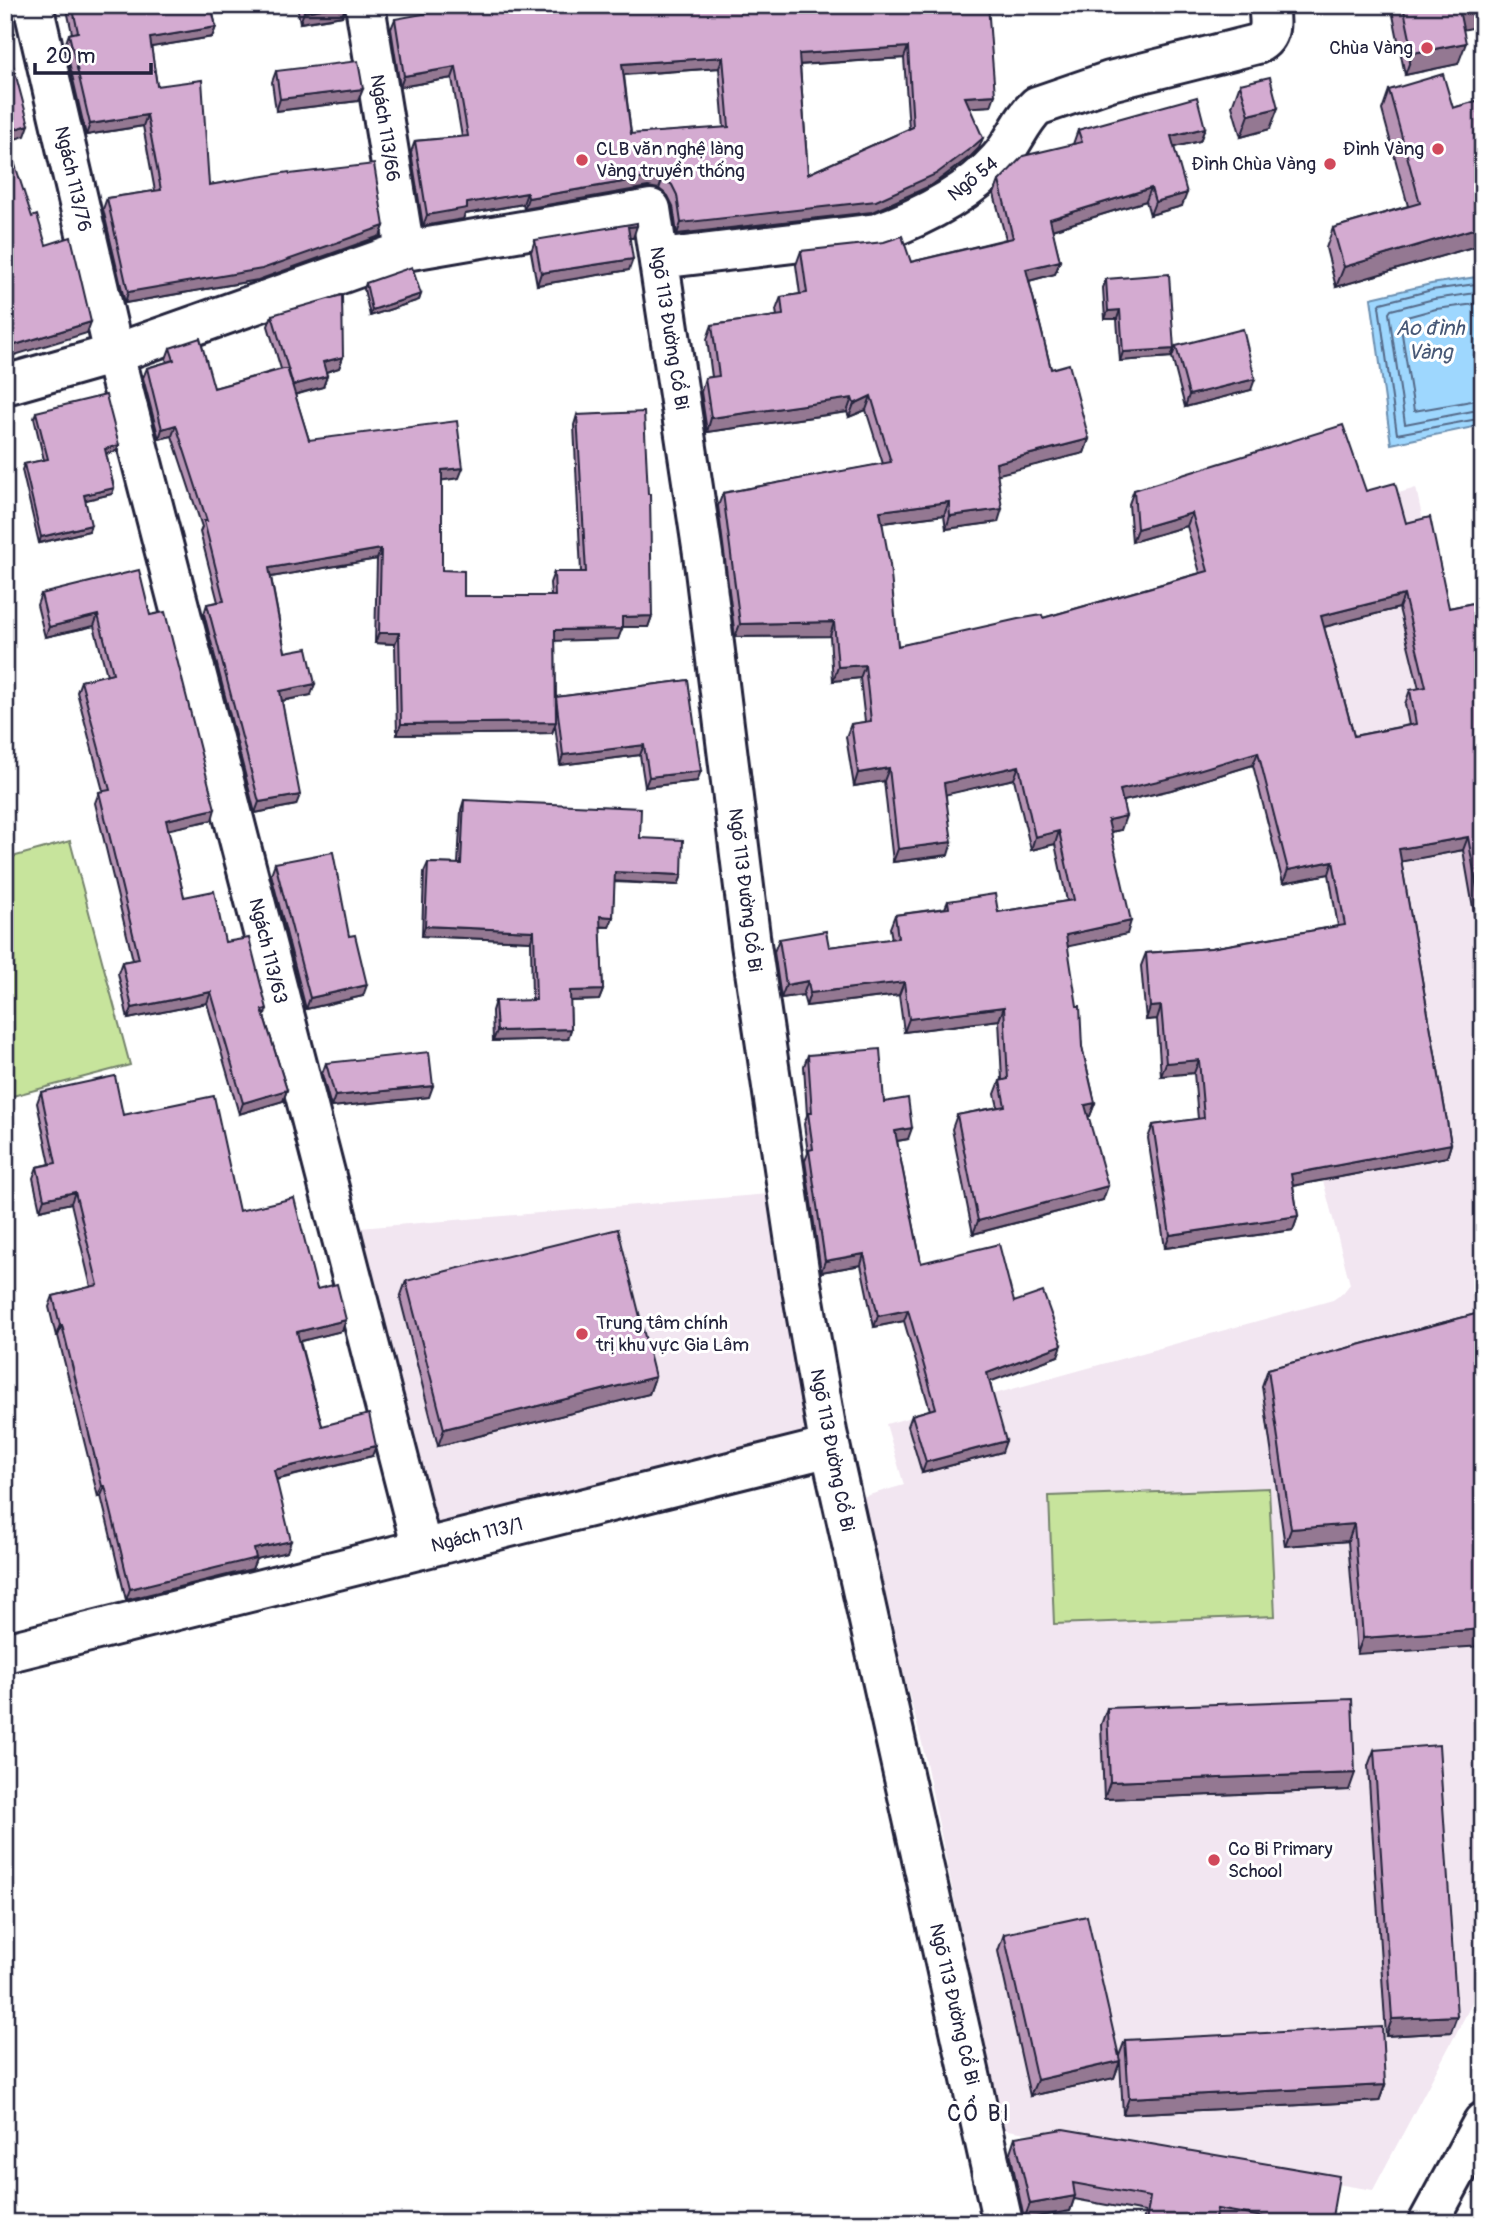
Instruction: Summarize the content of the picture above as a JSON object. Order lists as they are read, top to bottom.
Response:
{
  "streets": {
    "street": [
      "Ngách 113/66",
      "Ngách 113/76",
      "Ngõ 54",
      "Ngõ 113 Đường Cổ Bi",
      "Ngách 113/63",
      "Ngách 113/1"
    ]
  },
  "crossings": [
    ["Ngách 113/66", "Ngõ 113 Đường Cổ Bi"],
    ["Ngách 113/76", "Ngõ 113 Đường Cổ Bi"],
    ["Ngách 113/76", "Ngách 113/63"],
    ["Ngõ 54", "Ngõ 113 Đường Cổ Bi"],
    ["Ngõ 113 Đường Cổ Bi", "Ngách 113/63"],
    ["Ngõ 113 Đường Cổ Bi", "Ngách 113/1"],
    ["Ngách 113/63", "Ngách 113/1"]
  ],
  "districts": ["CỔ BI"],
  "water": ["Ao đình Vàng"],
  "places": [
    "Chùa Vàng",
    "Đình Vàng",
    "CLB văn nghệ làng Vàng truyền thống",
    "Đình Chùa Vàng",
    "Trung tâm chính trị khu vực Gia Lâm",
    "Co Bi Primary School"
  ],
  "scale_bar": "20 m"
}
